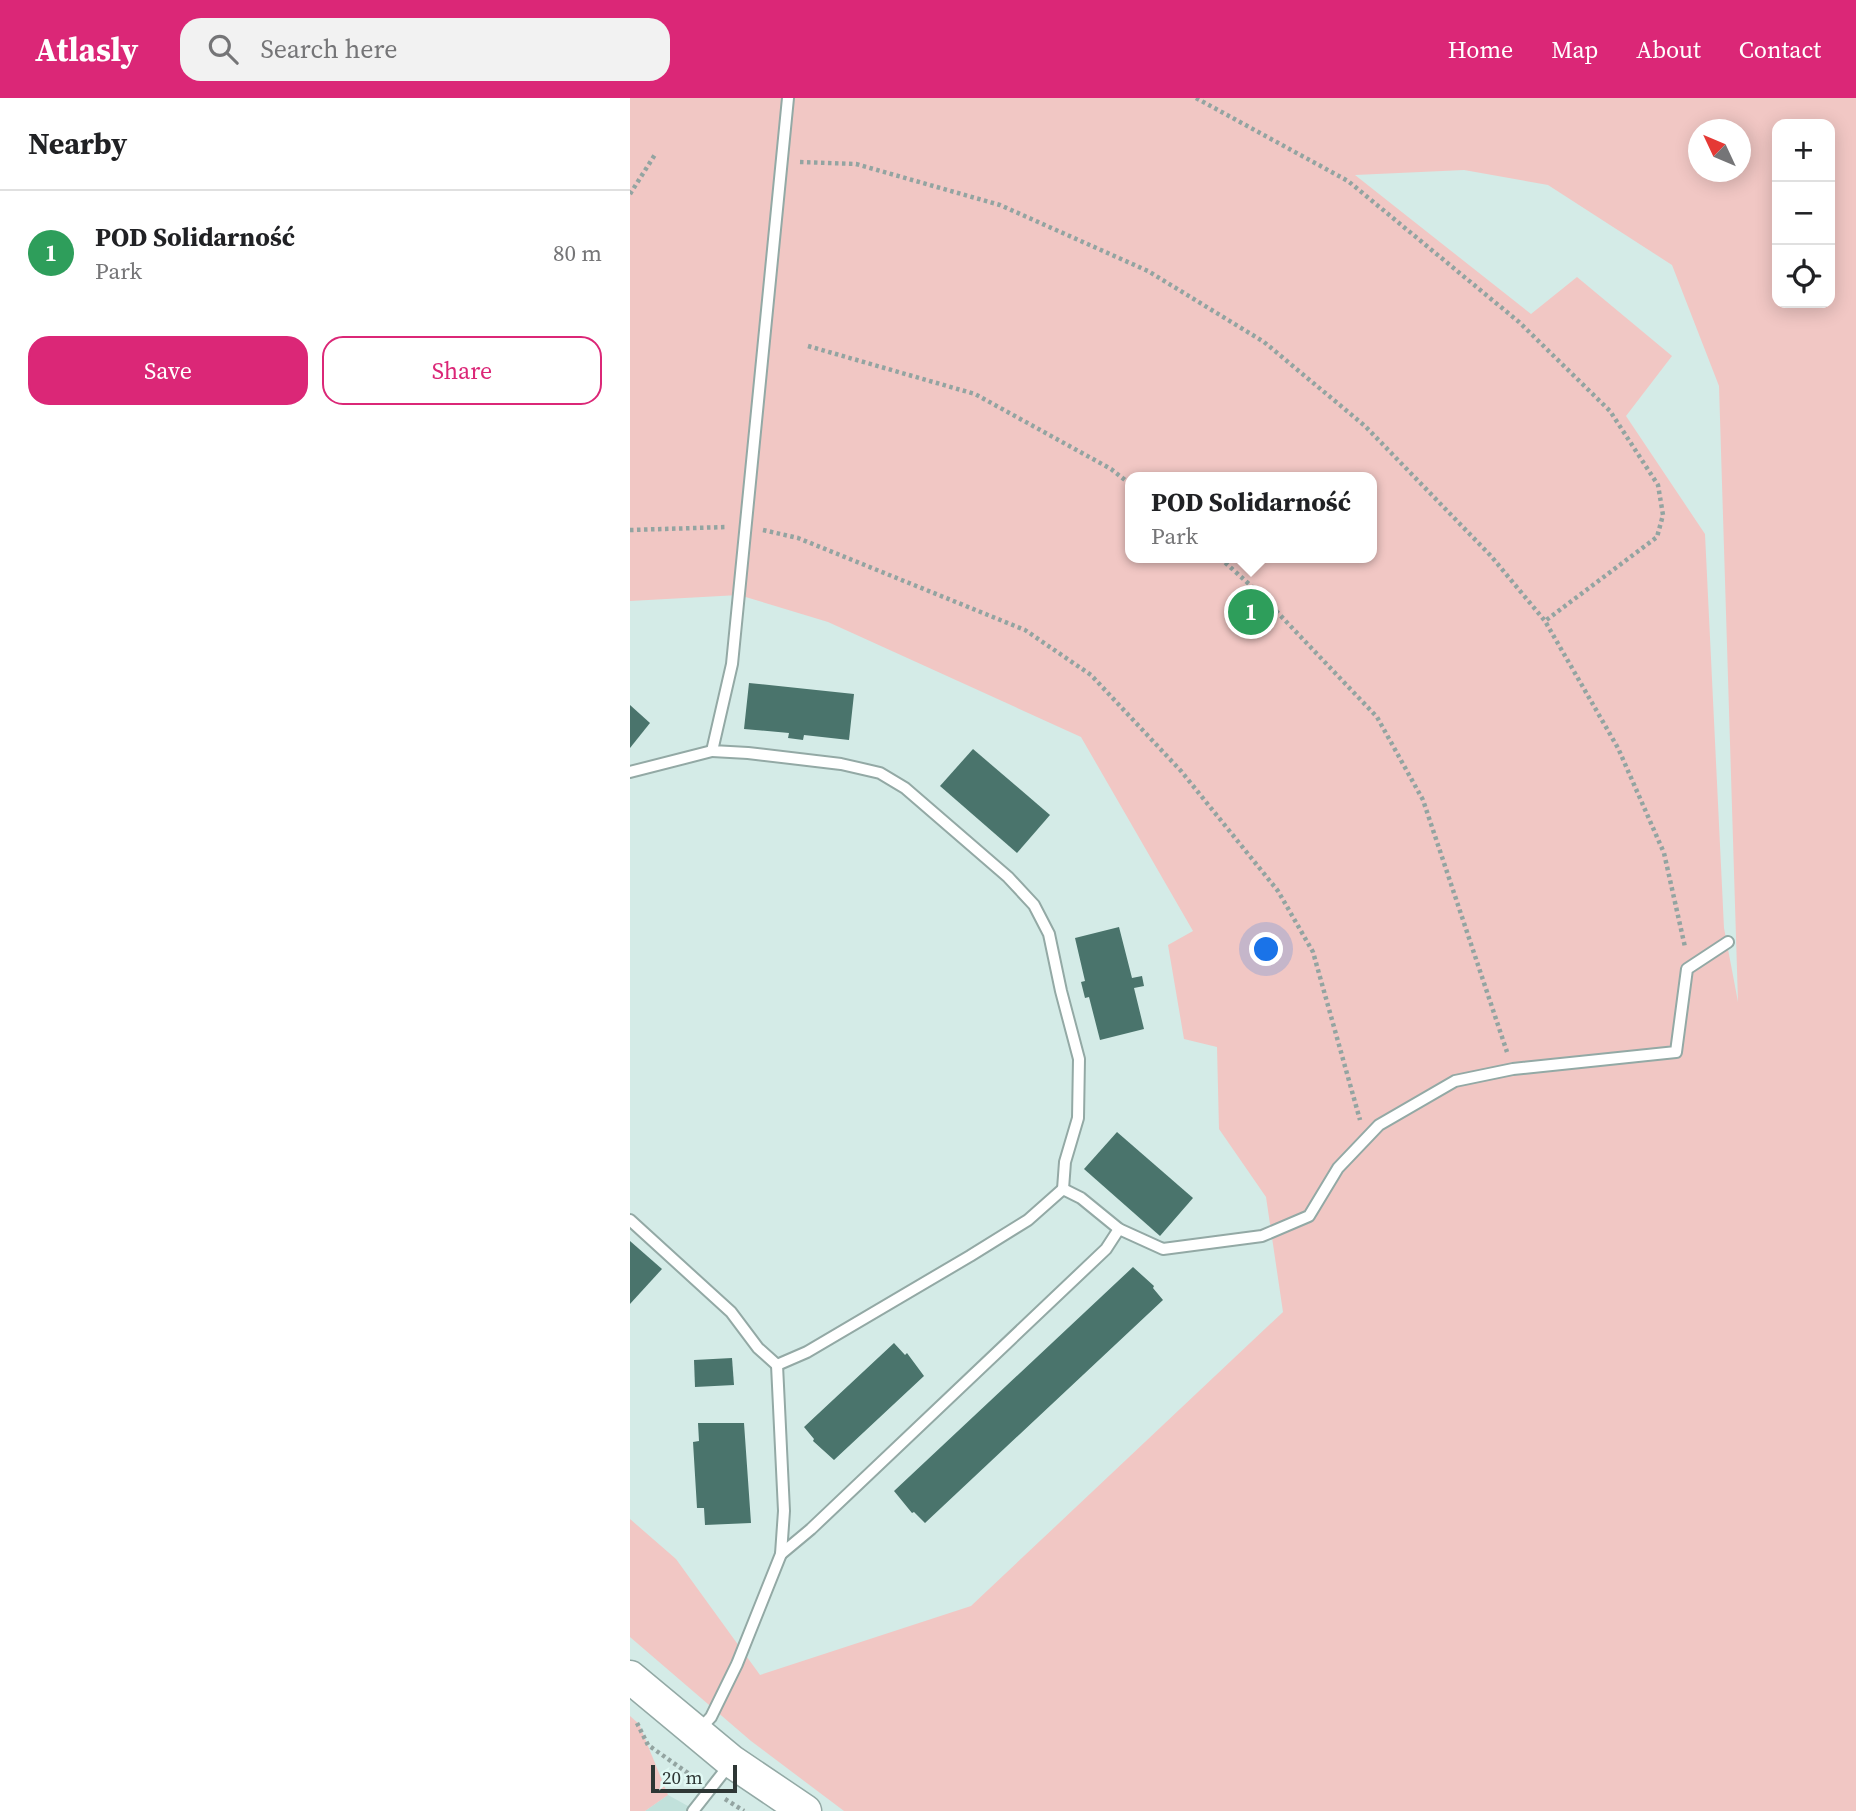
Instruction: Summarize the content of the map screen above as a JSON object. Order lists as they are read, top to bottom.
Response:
{
  "scale_bar": "20 m",
  "north": "top left",
  "page": {
    "header": "Atlasly",
    "search": "Search here",
    "nav": [
      "Home",
      "Map",
      "About",
      "Contact"
    ],
    "heading": "Nearby",
    "map_buttons": ["+", "−"],
    "list": [
      {
        "mark": "1",
        "name": "POD Solidarność",
        "note": "Park",
        "value": "80 m"
      }
    ],
    "buttons": ["Save", "Share"],
    "popup": ["POD Solidarność", "Park"],
    "pins": "1",
    "scale": "20 m"
  }
}
